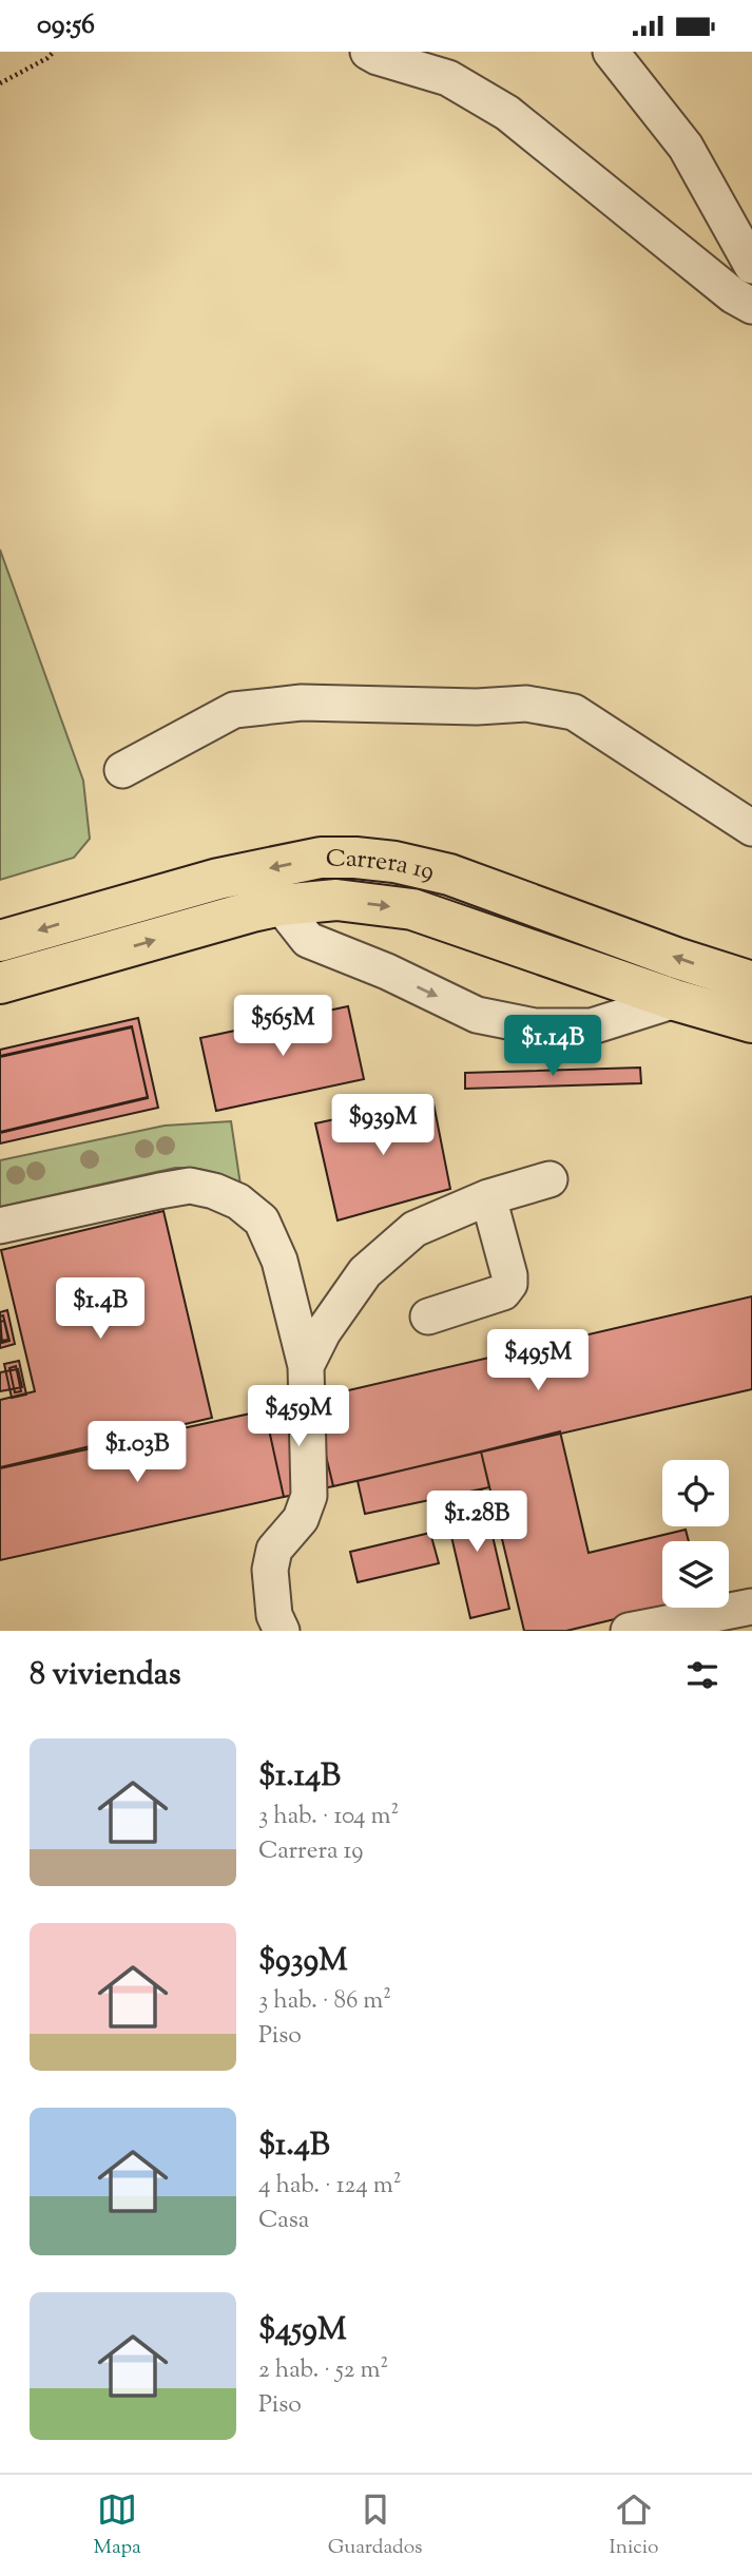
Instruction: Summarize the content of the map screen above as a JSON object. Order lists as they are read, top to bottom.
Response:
{
  "streets": {
    "main road": ["Carrera 19"]
  },
  "page": {
    "status": "09:56",
    "price": [
      "$565M",
      "$1.14B",
      "$939M",
      "$1.4B",
      "$495M",
      "$459M",
      "$1.03B",
      "$1.28B"
    ],
    "heading": "8 viviendas",
    "list": [
      {
        "name": "$1.14B",
        "note": "3 hab. · 104 m² · Carrera 19"
      },
      {
        "name": "$939M",
        "note": "3 hab. · 86 m² · Piso"
      },
      {
        "name": "$1.4B",
        "note": "4 hab. · 124 m² · Casa"
      },
      {
        "name": "$459M",
        "note": "2 hab. · 52 m² · Piso"
      }
    ],
    "tabs": ["Mapa", "Guardados", "Inicio"]
  }
}
